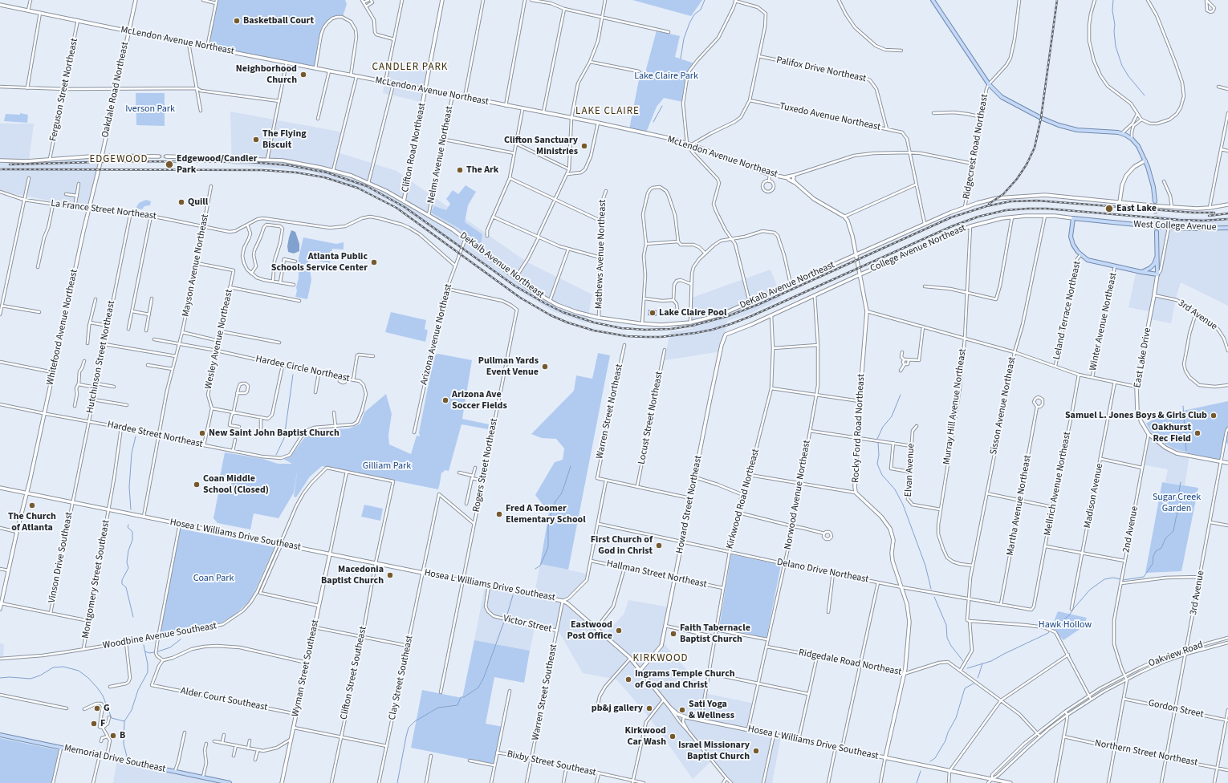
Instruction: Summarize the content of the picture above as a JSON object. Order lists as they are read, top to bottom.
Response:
{
  "streets": {
    "main road": [
      "West College Avenue",
      "College Avenue Northeast",
      "East Lake Drive",
      "Memorial Drive Southeast"
    ],
    "street": [
      "McLendon Avenue Northeast",
      "Palifox Drive Northeast",
      "Ferguson Street Northeast",
      "Oakdale Road Northeast",
      "Tuxedo Avenue Northeast",
      "Ridgecrest Road Northeast",
      "Clifton Road Northeast",
      "Nelms Avenue Northeast",
      "La France Street Northeast",
      "Mathews Avenue Northeast",
      "Mayson Avenue Northeast",
      "DeKalb Avenue Northeast",
      "Leland Terrace Northeast",
      "3rd Avenue",
      "Winter Avenue Northeast",
      "Whitefoord Avenue Northeast",
      "Arizona Avenue Northeast",
      "Wesley Avenue Northeast",
      "Hutchinson Street Northeast",
      "Hardee Circle Northeast",
      "Sisson Avenue Northeast",
      "Murray Hill Avenue Northeast",
      "Warren Street Northeast",
      "Locust Street Northeast",
      "Rocky Ford Road Northeast",
      "Hardee Street Northeast",
      "Rogers Street Northeast",
      "Elvan Avenue",
      "Mellrich Avenue Northeast",
      "Norwood Avenue Northeast",
      "Madison Avenue",
      "Kirkwood Road Northeast",
      "Howard Street Northeast",
      "Martha Avenue Northeast",
      "2nd Avenue",
      "Hosea L Williams Drive Southeast",
      "Vinson Drive Southeast",
      "Delano Drive Northeast",
      "Hallman Street Northeast",
      "Montgomery Street Southeast",
      "Victor Street",
      "Woodbine Avenue Southeast",
      "Oakview Road",
      "Ridgedale Road Northeast",
      "Wyman Street Southeast",
      "Clifton Street Southeast",
      "Clay Street Southeast",
      "Warren Street Southeast",
      "Alder Court Southeast",
      "Gordon Street",
      "Northern Street Northeast",
      "Bixby Street Southeast"
    ]
  },
  "crossings": [
    ["McLendon Avenue Northeast", "Ferguson Street Northeast"],
    ["McLendon Avenue Northeast", "Oakdale Road Northeast"],
    ["McLendon Avenue Northeast", "Clifton Road Northeast"],
    ["McLendon Avenue Northeast", "Nelms Avenue Northeast"],
    ["Palifox Drive Northeast", "Tuxedo Avenue Northeast"],
    ["Oakdale Road Northeast", "Whitefoord Avenue Northeast"],
    ["Ridgecrest Road Northeast", "DeKalb Avenue Northeast"],
    ["Clifton Road Northeast", "DeKalb Avenue Northeast"],
    ["Nelms Avenue Northeast", "DeKalb Avenue Northeast"],
    ["La France Street Northeast", "Mayson Avenue Northeast"],
    ["La France Street Northeast", "Whitefoord Avenue Northeast"],
    ["La France Street Northeast", "Arizona Avenue Northeast"],
    ["La France Street Northeast", "Hutchinson Street Northeast"],
    ["West College Avenue", "College Avenue Northeast"],
    ["College Avenue Northeast", "Sisson Avenue Northeast"],
    ["College Avenue Northeast", "Murray Hill Avenue Northeast"],
    ["College Avenue Northeast", "Rocky Ford Road Northeast"],
    ["College Avenue Northeast", "Norwood Avenue Northeast"],
    ["College Avenue Northeast", "Kirkwood Road Northeast"],
    ["College Avenue Northeast", "Howard Street Northeast"],
    ["Mathews Avenue Northeast", "DeKalb Avenue Northeast"],
    ["Mayson Avenue Northeast", "Wesley Avenue Northeast"],
    ["Mayson Avenue Northeast", "Hardee Circle Northeast"],
    ["Mayson Avenue Northeast", "Hardee Street Northeast"],
    ["Mayson Avenue Northeast", "Hosea L Williams Drive Southeast"],
    ["DeKalb Avenue Northeast", "Arizona Avenue Northeast"],
    ["DeKalb Avenue Northeast", "Rocky Ford Road Northeast"],
    ["3rd Avenue", "East Lake Drive"],
    ["3rd Avenue", "Oakview Road"],
    ["3rd Avenue", "Gordon Street"],
    ["3rd Avenue", "Northern Street Northeast"],
    ["Whitefoord Avenue Northeast", "Hardee Street Northeast"],
    ["Whitefoord Avenue Northeast", "Hosea L Williams Drive Southeast"],
    ["Arizona Avenue Northeast", "Rogers Street Northeast"],
    ["Wesley Avenue Northeast", "Hardee Circle Northeast"],
    ["Wesley Avenue Northeast", "Hardee Street Northeast"],
    ["Hutchinson Street Northeast", "Hardee Street Northeast"],
    ["Hutchinson Street Northeast", "Hosea L Williams Drive Southeast"],
    ["Hutchinson Street Northeast", "Vinson Drive Southeast"],
    ["East Lake Drive", "2nd Avenue"],
    ["Hardee Circle Northeast", "Hardee Street Northeast"],
    ["Sisson Avenue Northeast", "Murray Hill Avenue Northeast"],
    ["Sisson Avenue Northeast", "Delano Drive Northeast"],
    ["Sisson Avenue Northeast", "Ridgedale Road Northeast"],
    ["Murray Hill Avenue Northeast", "Elvan Avenue"],
    ["Rocky Ford Road Northeast", "Hosea L Williams Drive Southeast"],
    ["Rocky Ford Road Northeast", "Delano Drive Northeast"],
    ["Rocky Ford Road Northeast", "Ridgedale Road Northeast"],
    ["Hardee Street Northeast", "Montgomery Street Southeast"],
    ["Rogers Street Northeast", "Hosea L Williams Drive Southeast"],
    ["Rogers Street Northeast", "Clay Street Southeast"],
    ["Mellrich Avenue Northeast", "Delano Drive Northeast"],
    ["Norwood Avenue Northeast", "Hosea L Williams Drive Southeast"],
    ["Norwood Avenue Northeast", "Delano Drive Northeast"],
    ["Norwood Avenue Northeast", "Ridgedale Road Northeast"],
    ["Kirkwood Road Northeast", "Hosea L Williams Drive Southeast"],
    ["Kirkwood Road Northeast", "Delano Drive Northeast"],
    ["Kirkwood Road Northeast", "Hallman Street Northeast"],
    ["Howard Street Northeast", "Hosea L Williams Drive Southeast"],
    ["Howard Street Northeast", "Delano Drive Northeast"],
    ["Howard Street Northeast", "Hallman Street Northeast"],
    ["Martha Avenue Northeast", "Delano Drive Northeast"],
    ["2nd Avenue", "Oakview Road"],
    ["Hosea L Williams Drive Southeast", "Vinson Drive Southeast"],
    ["Hosea L Williams Drive Southeast", "Montgomery Street Southeast"],
    ["Hosea L Williams Drive Southeast", "Victor Street"],
    ["Hosea L Williams Drive Southeast", "Woodbine Avenue Southeast"],
    ["Hosea L Williams Drive Southeast", "Oakview Road"],
    ["Hosea L Williams Drive Southeast", "Wyman Street Southeast"],
    ["Hosea L Williams Drive Southeast", "Clifton Street Southeast"],
    ["Hosea L Williams Drive Southeast", "Clay Street Southeast"],
    ["Hosea L Williams Drive Southeast", "Warren Street Southeast"],
    ["Montgomery Street Southeast", "Woodbine Avenue Southeast"],
    ["Victor Street", "Warren Street Southeast"],
    ["Oakview Road", "Ridgedale Road Northeast"],
    ["Wyman Street Southeast", "Alder Court Southeast"],
    ["Warren Street Southeast", "Bixby Street Southeast"]
  ],
  "districts": [
    "CANDLER PARK",
    "LAKE CLAIRE",
    "EDGEWOOD",
    "KIRKWOOD"
  ],
  "parks": [
    "Lake Claire Park",
    "Iverson Park",
    "Gilliam Park",
    "Sugar Creek Garden",
    "Coan Park",
    "Hawk Hollow"
  ],
  "places": [
    "Basketball Court",
    "Neighborhood Church",
    "The Flying Biscuit",
    "Clifton Sanctuary Ministries",
    "Edgewood/Candler Park",
    "The Ark",
    "Quill",
    "East Lake",
    "Atlanta Public Schools Service Center",
    "Lake Claire Pool",
    "Pullman Yards Event Venue",
    "Arizona Ave Soccer Fields",
    "Samuel L. Jones Boys & Girls Club",
    "New Saint John Baptist Church",
    "Oakhurst Rec Field",
    "Coan Middle School (Closed)",
    "The Church of Atlanta",
    "Fred A Toomer Elementary School",
    "First Church of God in Christ",
    "Macedonia Baptist Church",
    "Eastwood Post Office",
    "Faith Tabernacle Baptist Church",
    "Ingrams Temple Church of God and Christ",
    "G",
    "pb&j gallery",
    "Sati Yoga & Wellness",
    "F",
    "B",
    "Kirkwood Car Wash",
    "Israel Missionary Baptist Church"
  ]
}
